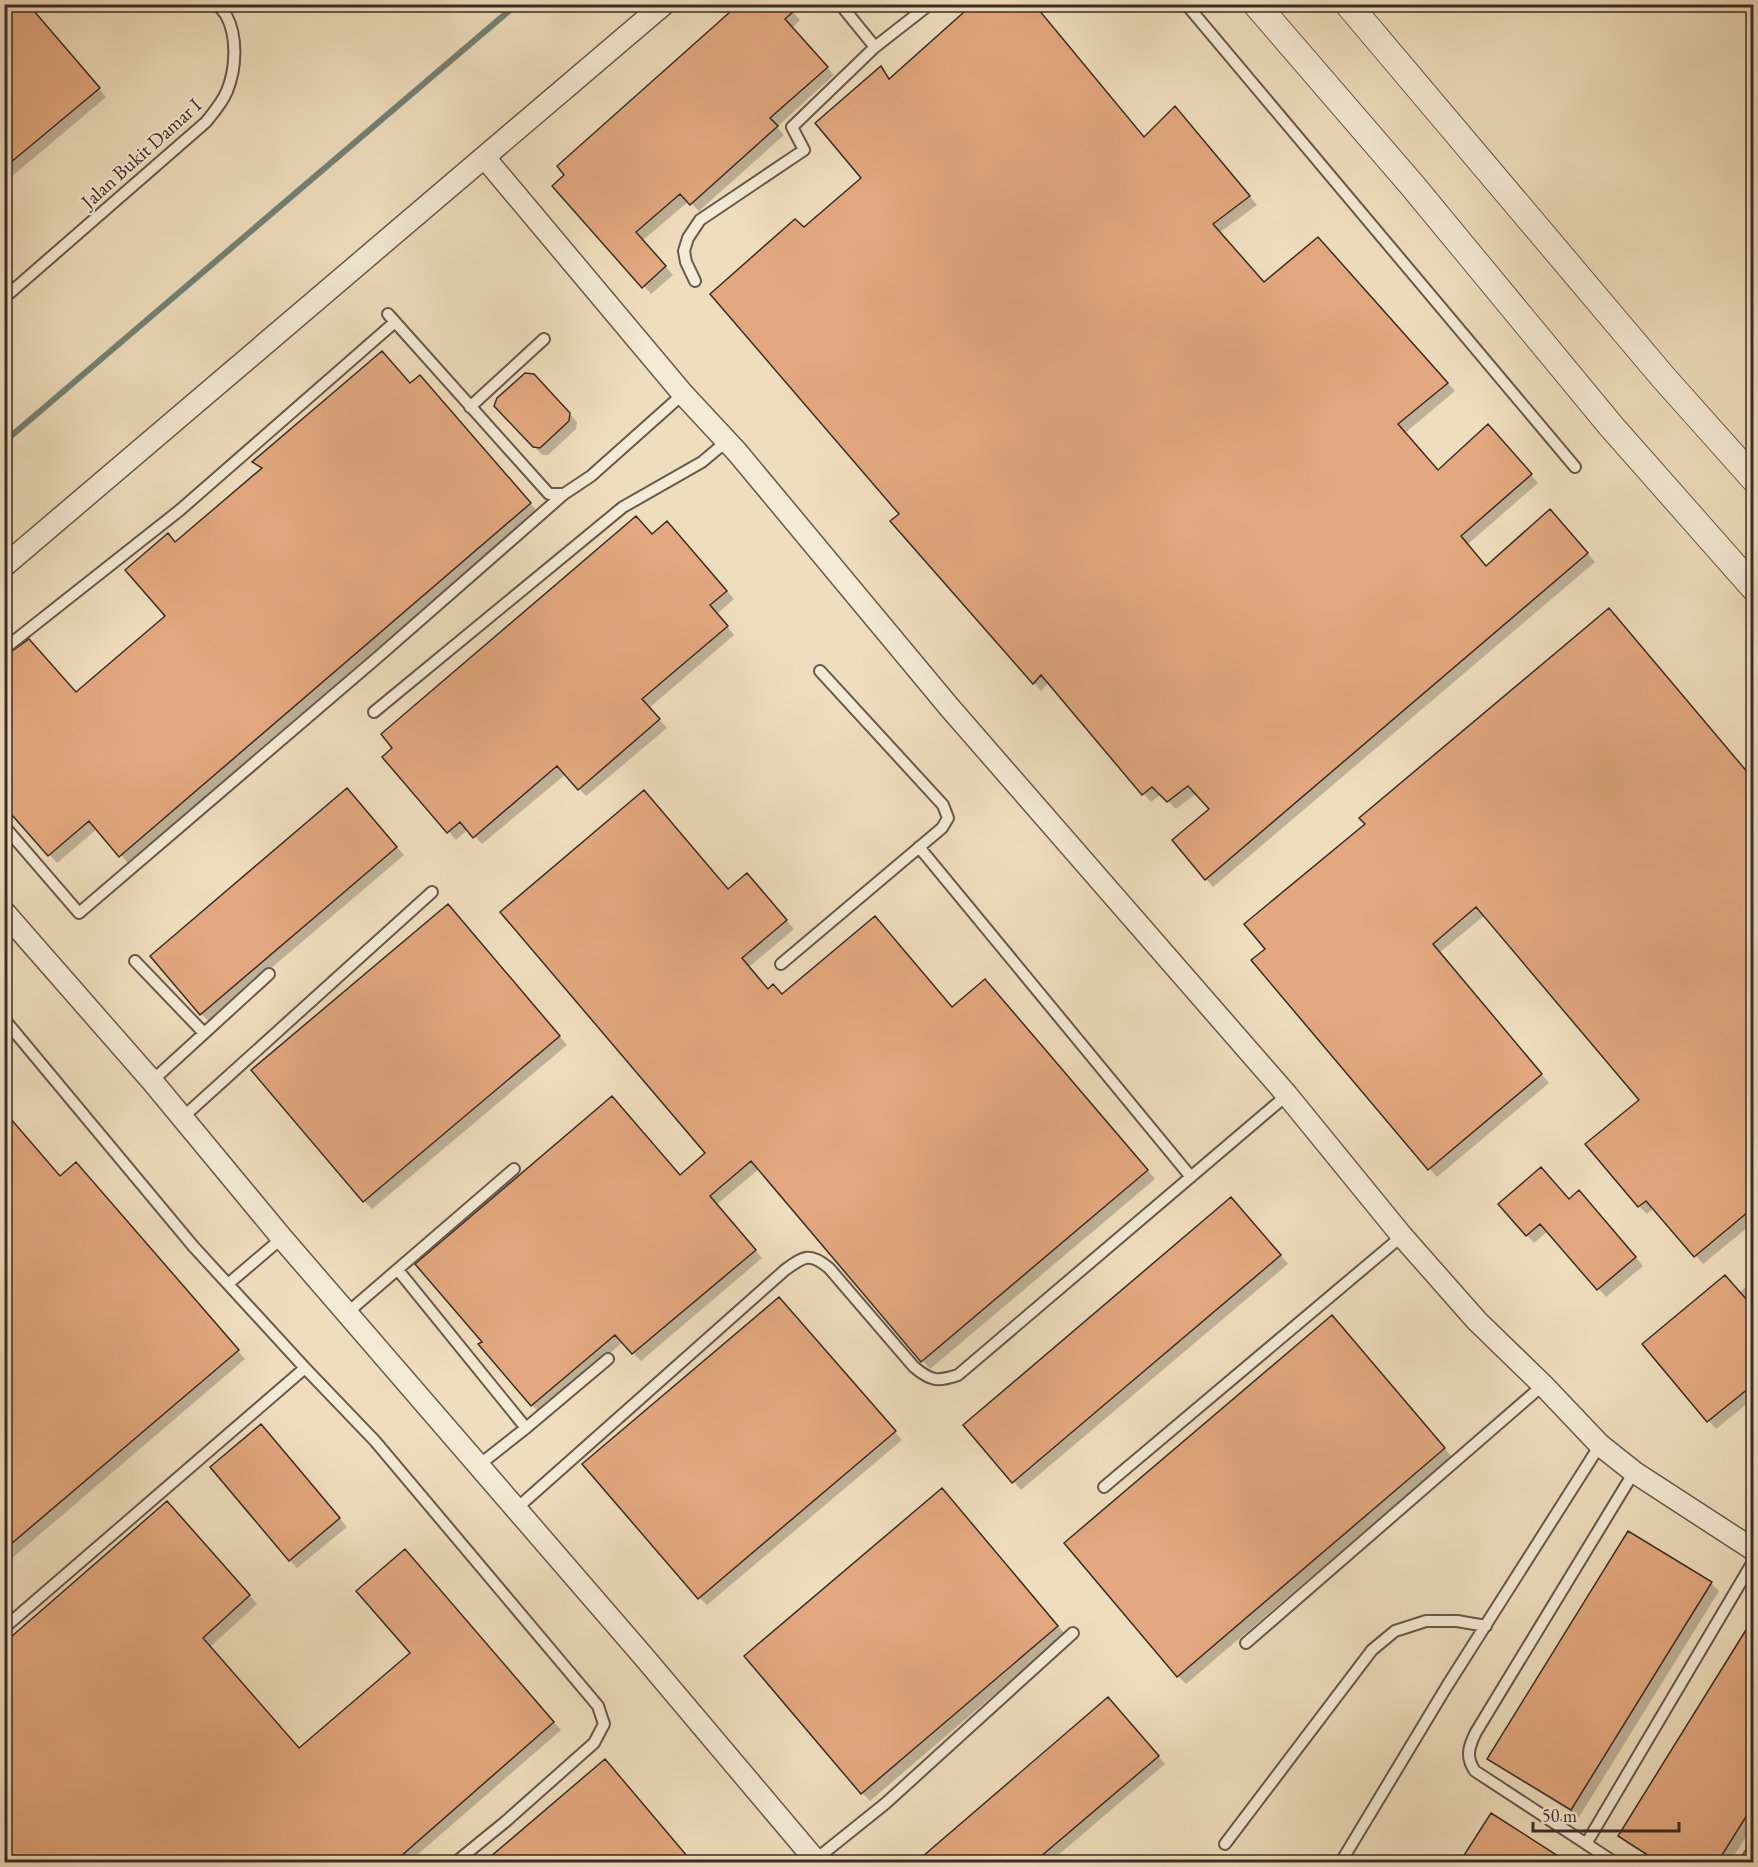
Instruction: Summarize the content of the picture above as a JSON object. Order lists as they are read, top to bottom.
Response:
{
  "streets": {
    "lane": ["Jalan Bukit Damar I"]
  },
  "scale_bar": "50 m"
}
